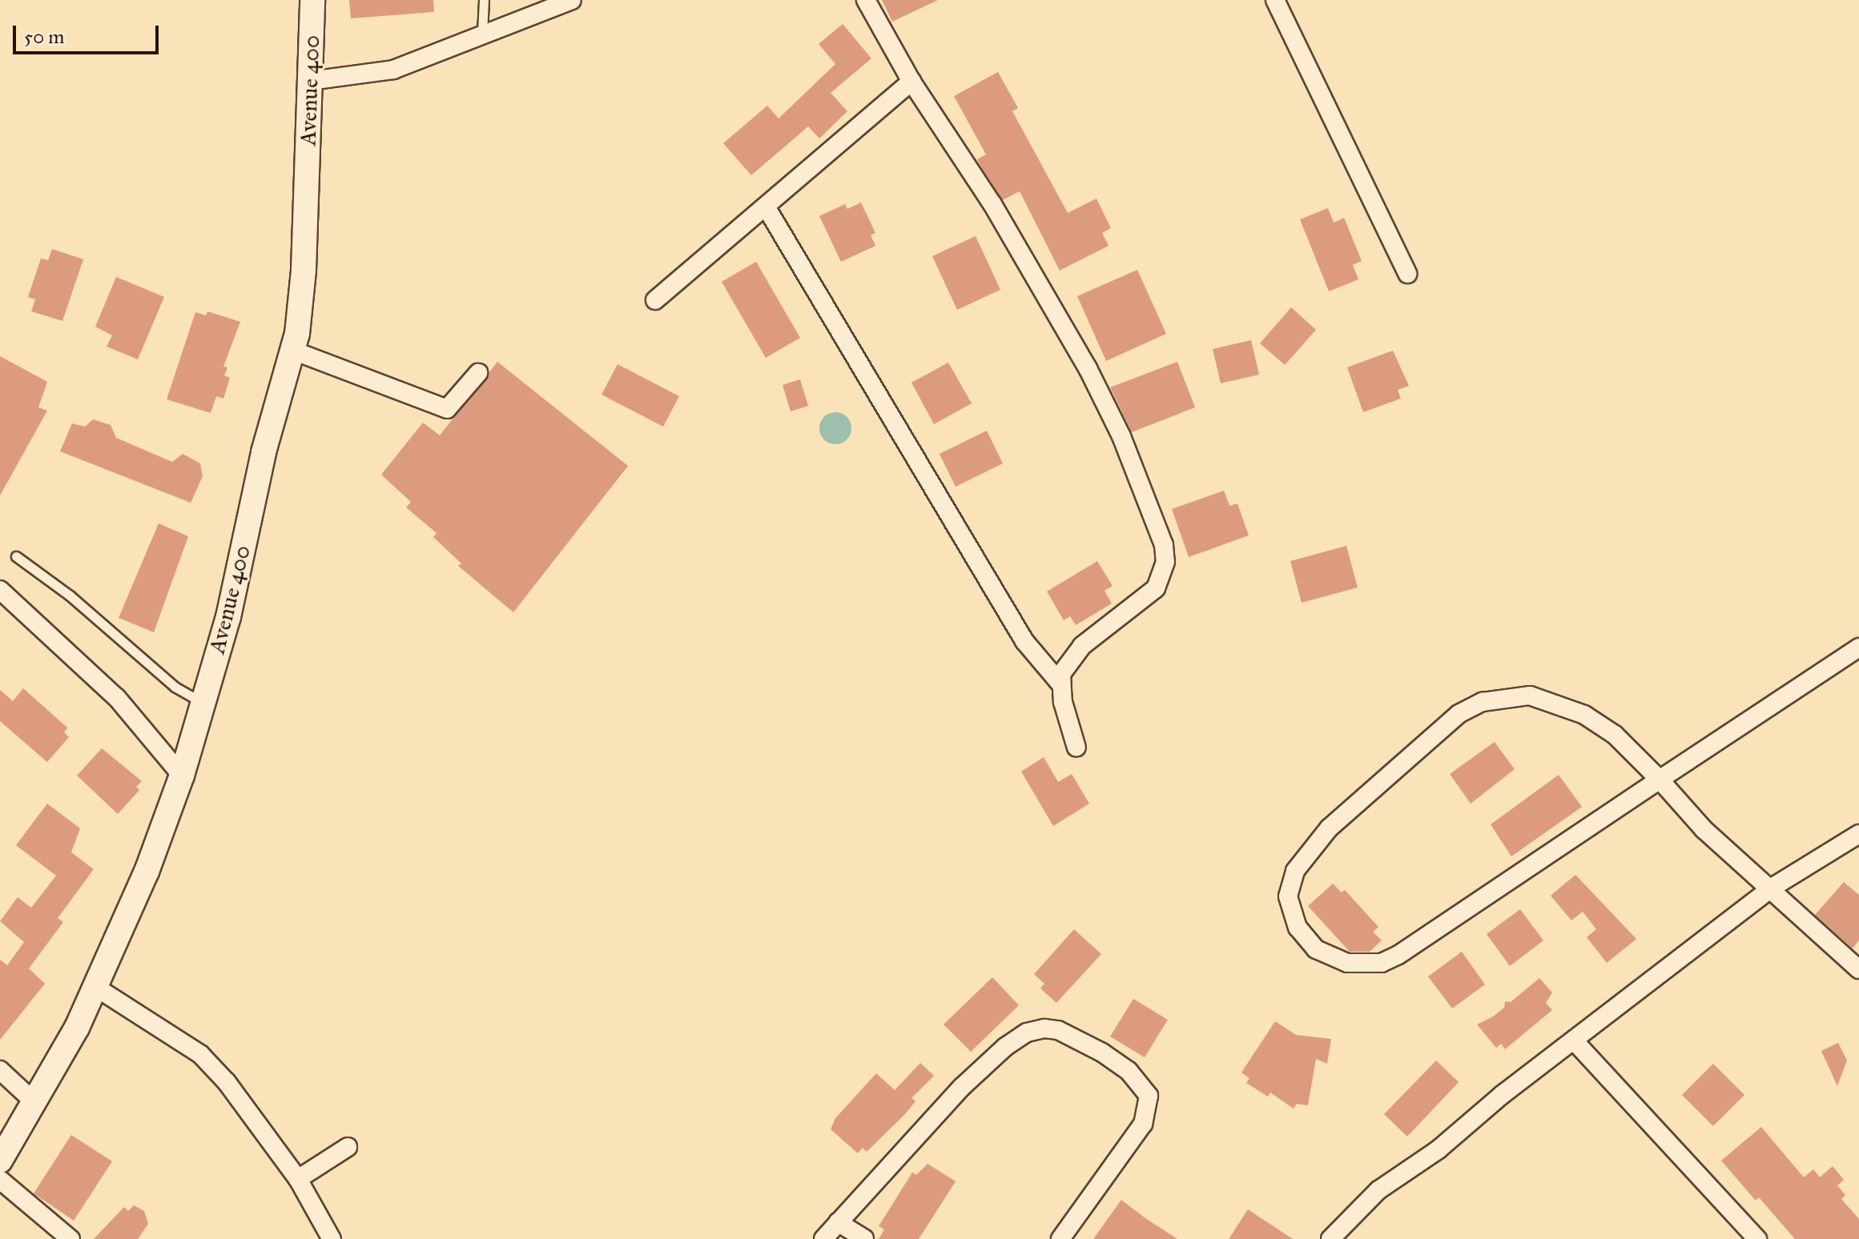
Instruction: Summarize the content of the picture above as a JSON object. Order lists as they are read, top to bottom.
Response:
{
  "streets": {
    "main road": ["Avenue 400"]
  },
  "scale_bar": "50 m"
}
